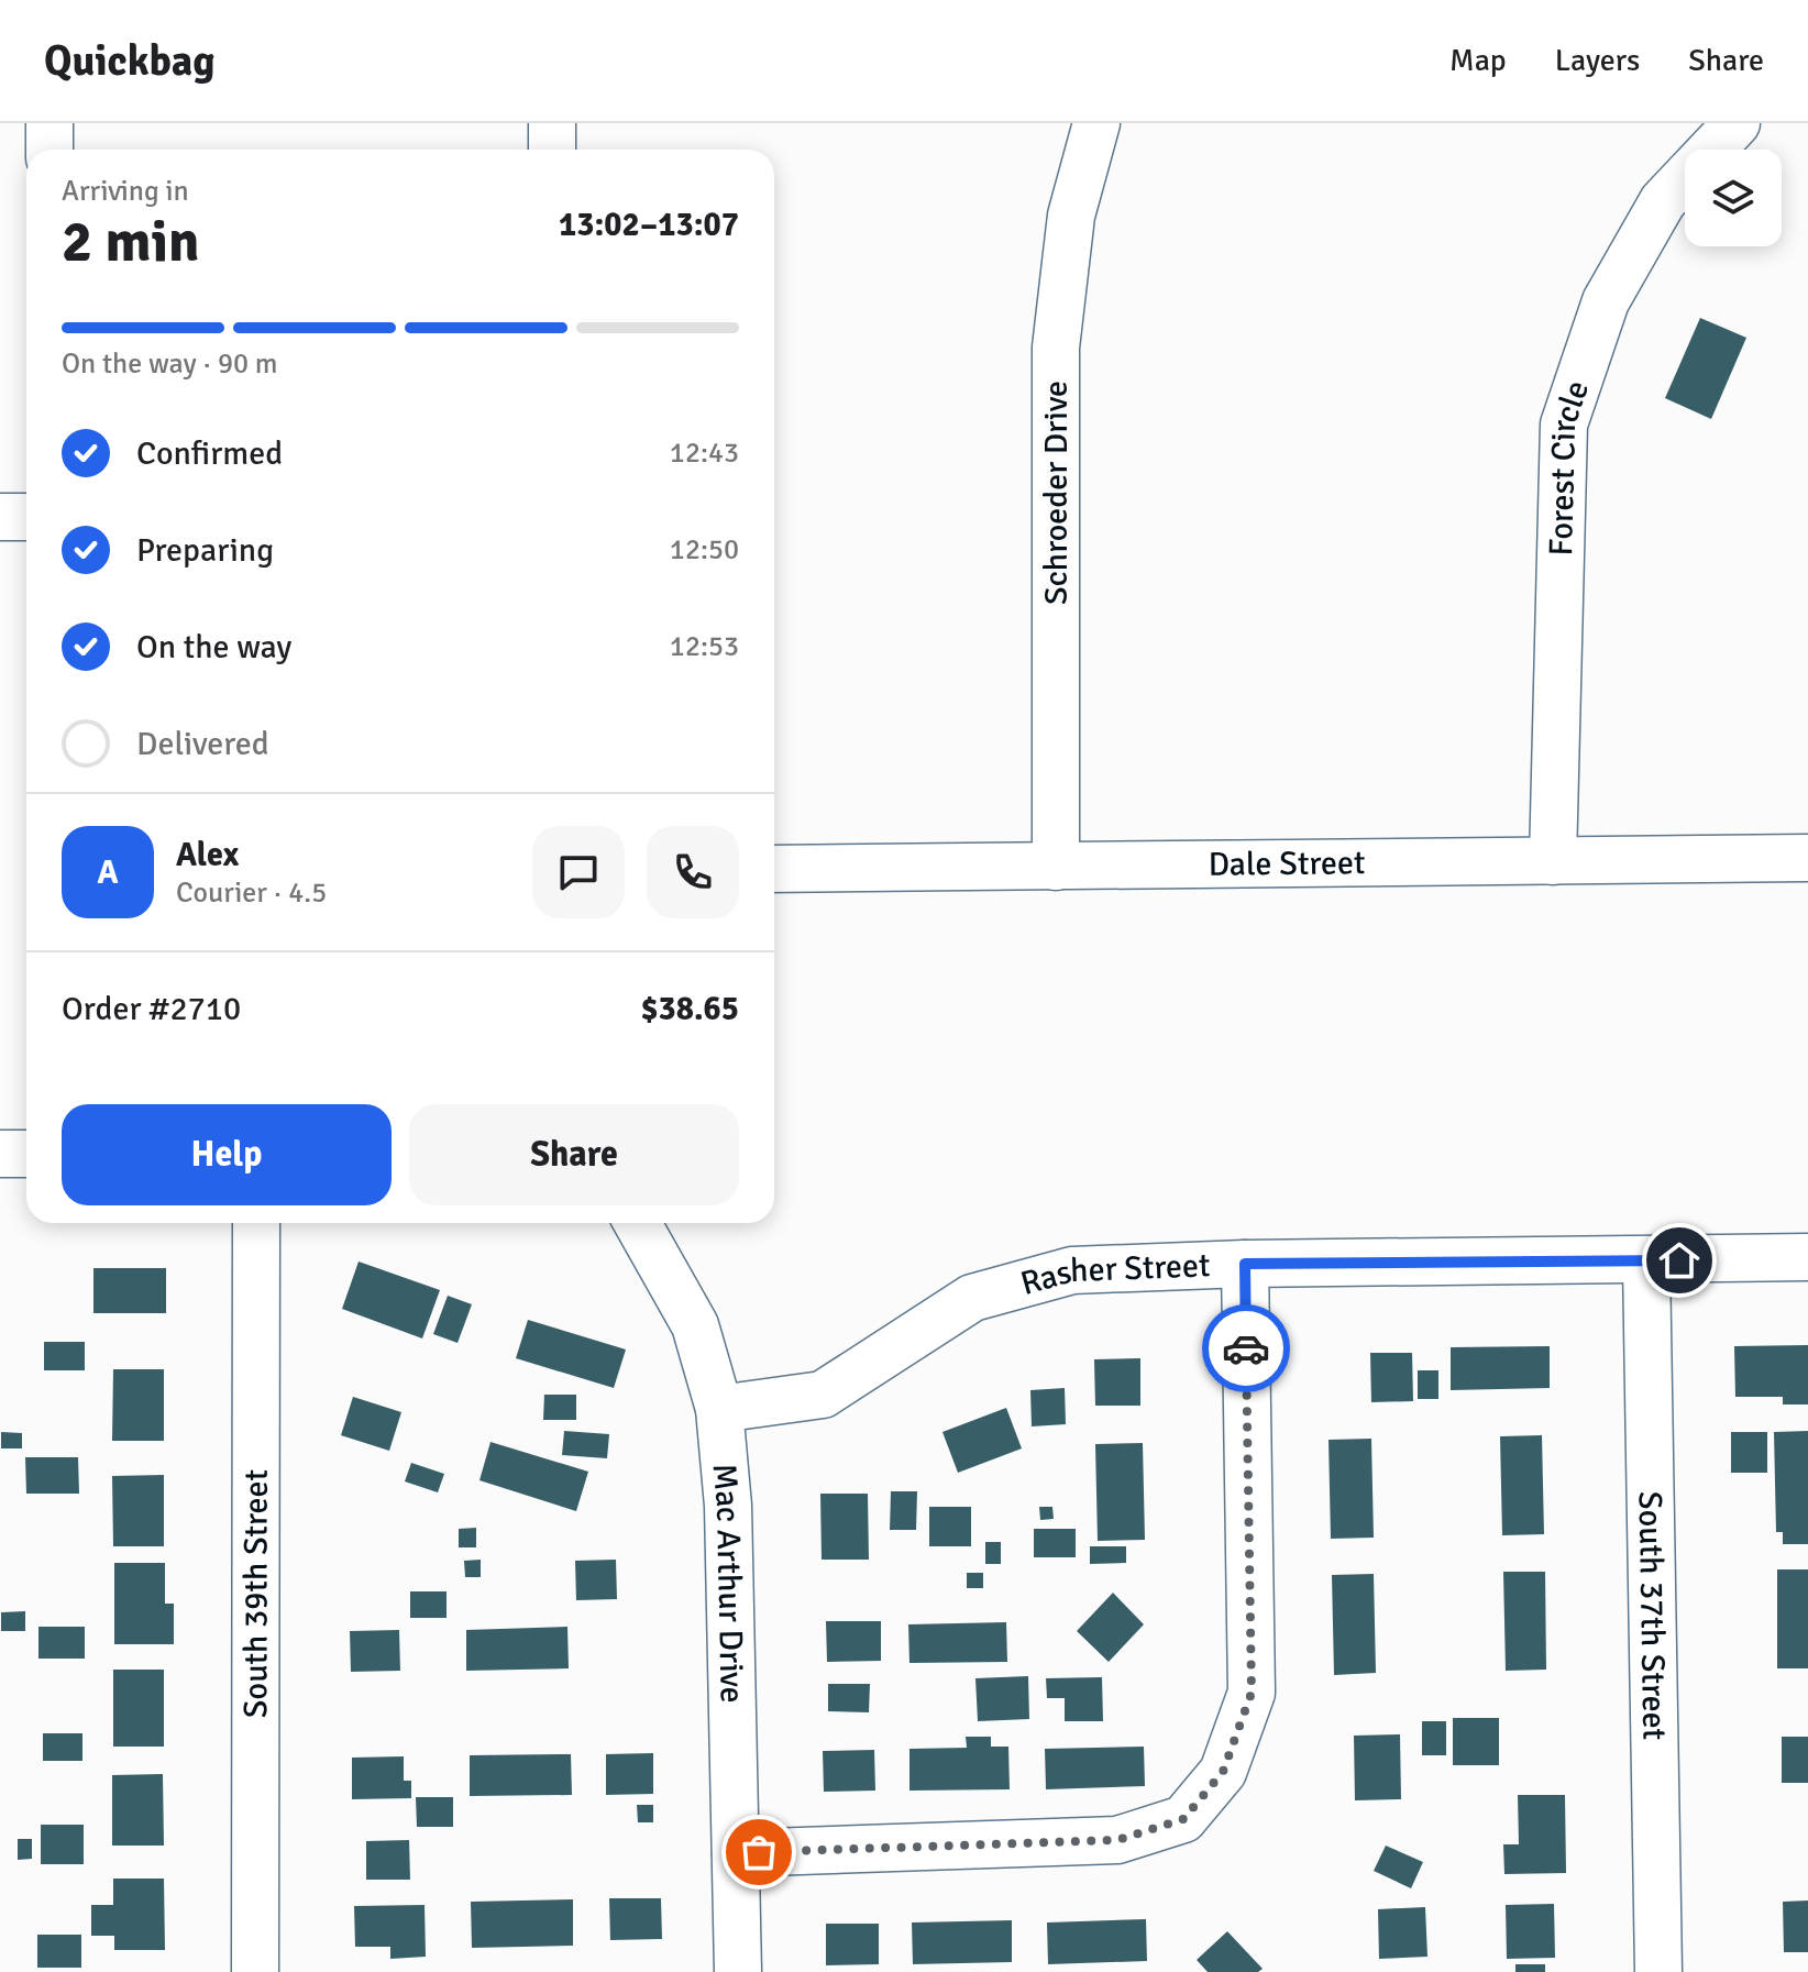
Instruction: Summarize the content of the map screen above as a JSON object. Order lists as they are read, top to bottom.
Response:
{
  "streets": {
    "street": [
      "Forest Circle",
      "Schroeder Drive",
      "Dale Street",
      "Rasher Street",
      "Mac Arthur Drive",
      "South 39th Street",
      "South 37th Street"
    ]
  },
  "crossings": [
    ["Forest Circle", "Dale Street"],
    ["Schroeder Drive", "Dale Street"],
    ["Rasher Street", "Mac Arthur Drive"],
    ["Rasher Street", "South 37th Street"]
  ],
  "page": {
    "header": "Quickbag",
    "nav": ["Map", "Layers", "Share"],
    "heading": ["2 min", "Arriving in", "13:02–13:07"],
    "panel": [
      "Alex",
      "Courier · 4.5",
      "Order #2710",
      "$38.65"
    ],
    "bar": "On the way · 90 m",
    "list": [
      ["Confirmed", "12:43"],
      ["Preparing", "12:50"],
      ["On the way", "12:53"],
      "Delivered"
    ],
    "round": "A",
    "buttons": ["Help", "Share"]
  }
}
